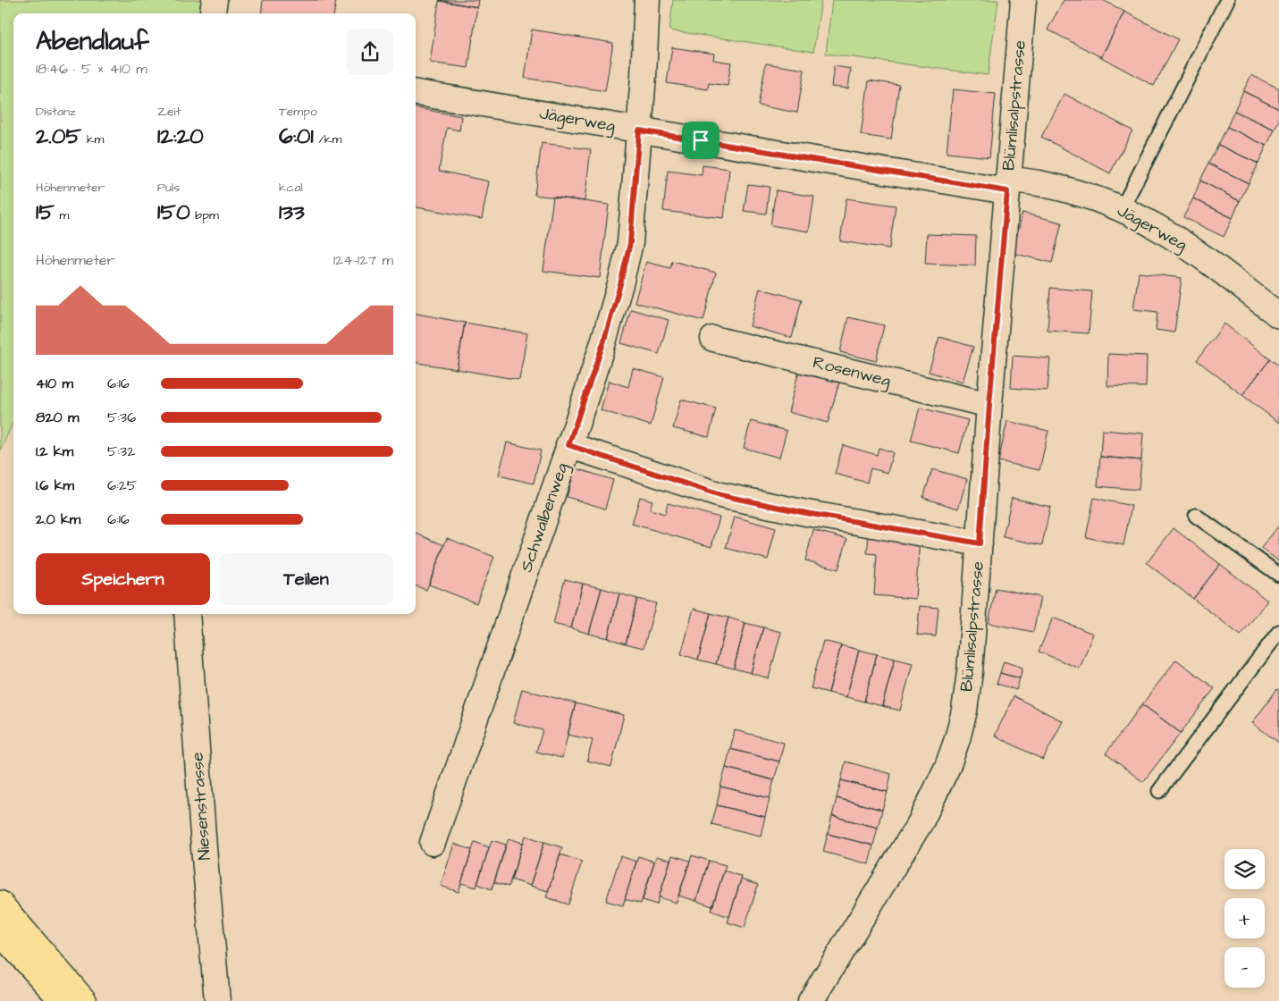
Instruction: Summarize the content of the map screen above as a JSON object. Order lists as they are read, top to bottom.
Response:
{
  "streets": {
    "street": [
      "Blümlisalpstrasse",
      "Jägerweg",
      "Rosenweg",
      "Schwalbenweg",
      "Niesenstrasse"
    ]
  },
  "crossings": [
    ["Blümlisalpstrasse", "Jägerweg"],
    ["Blümlisalpstrasse", "Rosenweg"],
    ["Jägerweg", "Schwalbenweg"]
  ],
  "page": {
    "heading": ["Abendlauf", "18:46 · 5 × 410 m"],
    "stats": [
      ["Distanz", "2.05 km"],
      ["Zeit", "12:20"],
      ["Tempo", "6:01 /km"],
      ["Höhenmeter", "15 m"],
      ["Puls", "150 bpm"],
      ["kcal", "133"]
    ],
    "chart": ["Höhenmeter", "124–127 m"],
    "list": [
      {
        "name": "410 m",
        "note": "6:16"
      },
      {
        "name": "820 m",
        "note": "5:36"
      },
      {
        "name": "1.2 km",
        "note": "5:32"
      },
      {
        "name": "1.6 km",
        "note": "6:25"
      },
      {
        "name": "2.0 km",
        "note": "6:16"
      }
    ],
    "buttons": ["Speichern", "Teilen"],
    "map_buttons": ["+", "−"]
  }
}
